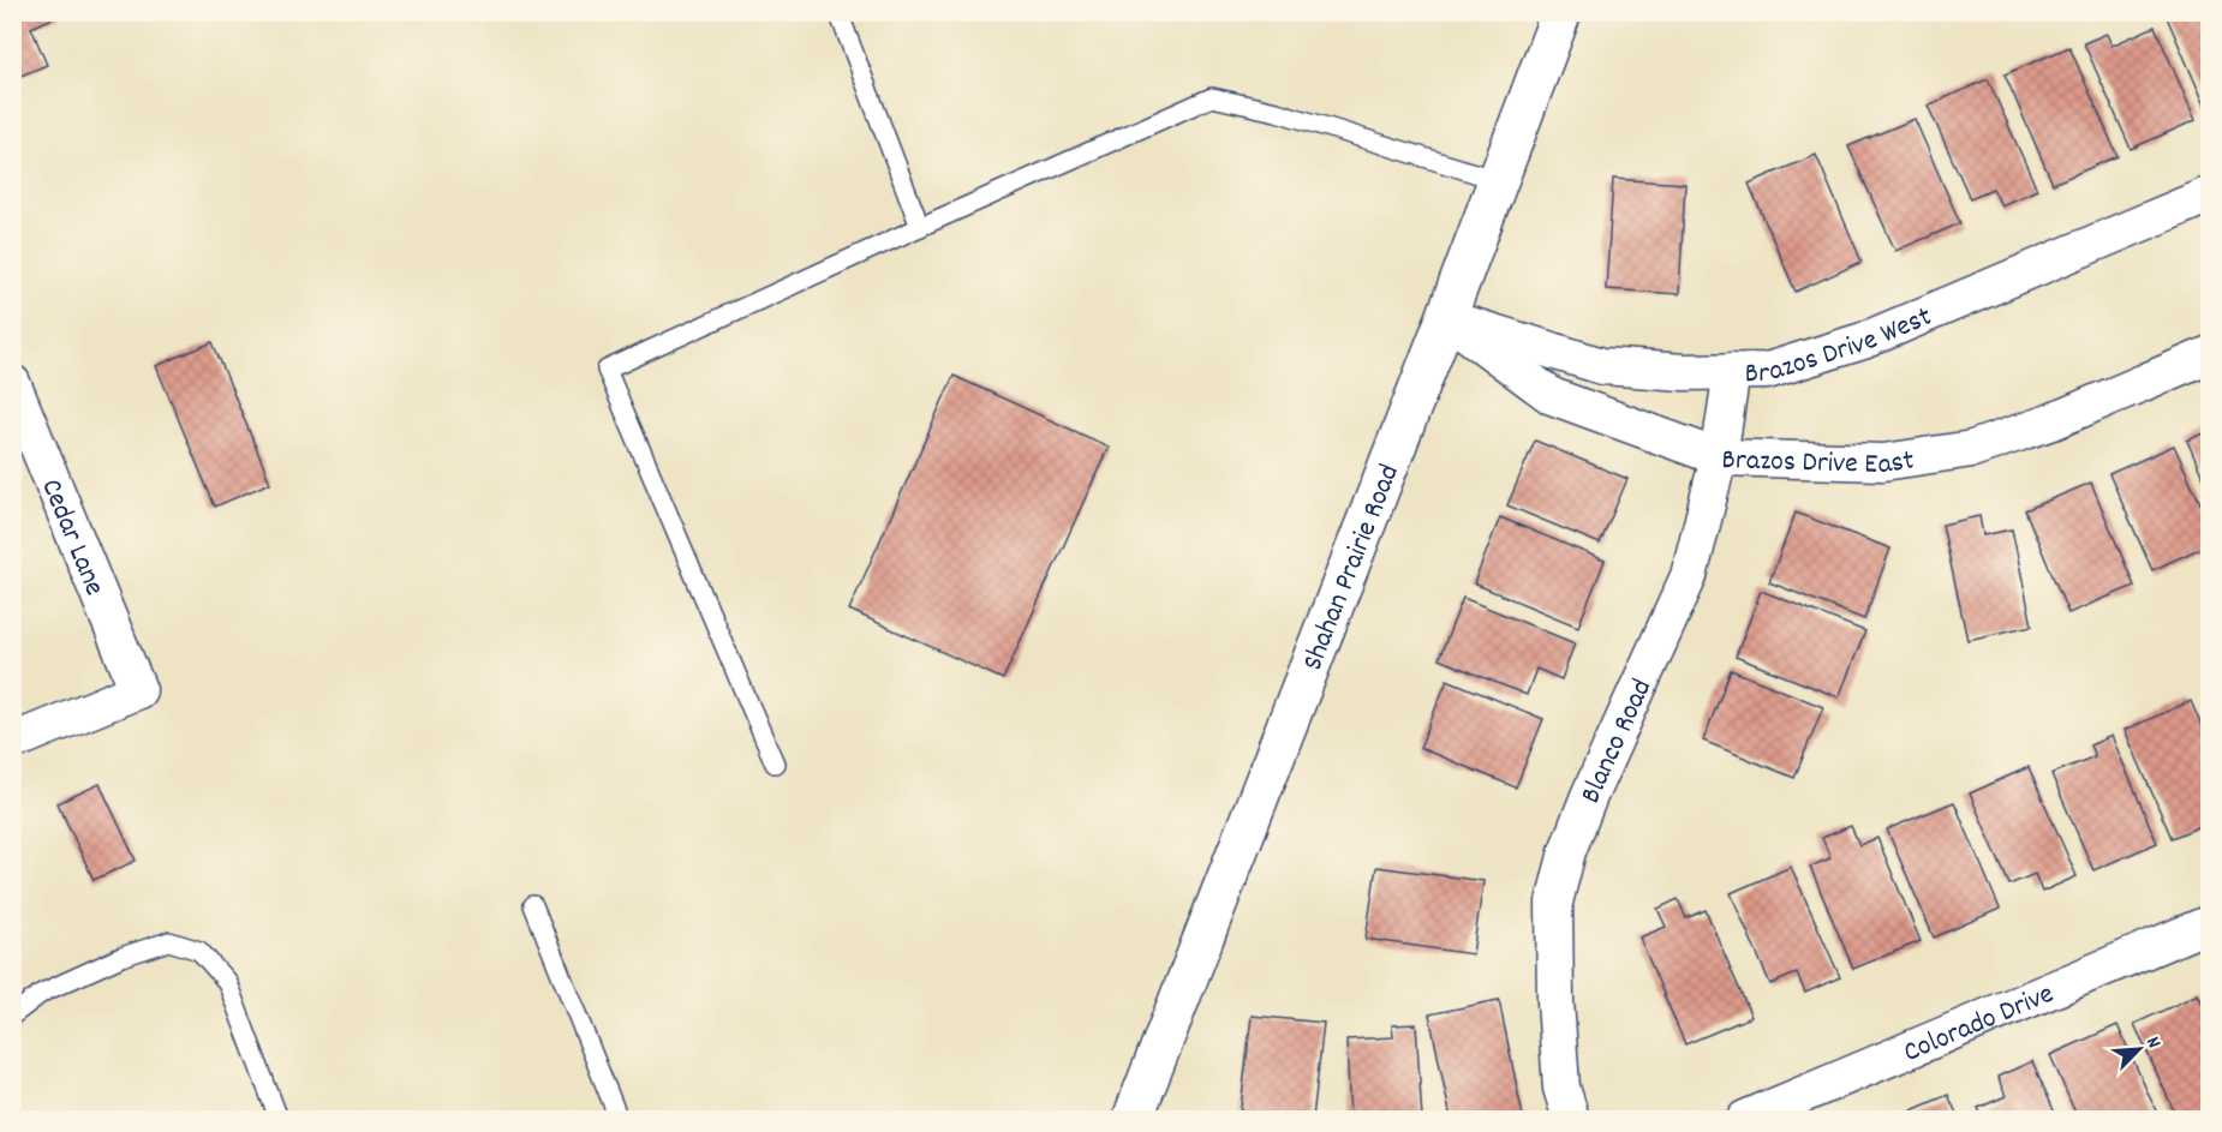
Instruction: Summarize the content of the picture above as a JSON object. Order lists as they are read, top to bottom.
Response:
{
  "streets": {
    "street": [
      "Brazos Drive West",
      "Brazos Drive East",
      "Cedar Lane",
      "Shahan Prairie Road",
      "Blanco Road",
      "Colorado Drive"
    ]
  },
  "crossings": [
    ["Brazos Drive West", "Brazos Drive East"],
    ["Brazos Drive West", "Shahan Prairie Road"],
    ["Brazos Drive West", "Blanco Road"],
    ["Brazos Drive East", "Shahan Prairie Road"],
    ["Brazos Drive East", "Blanco Road"]
  ],
  "north": "top right"
}
